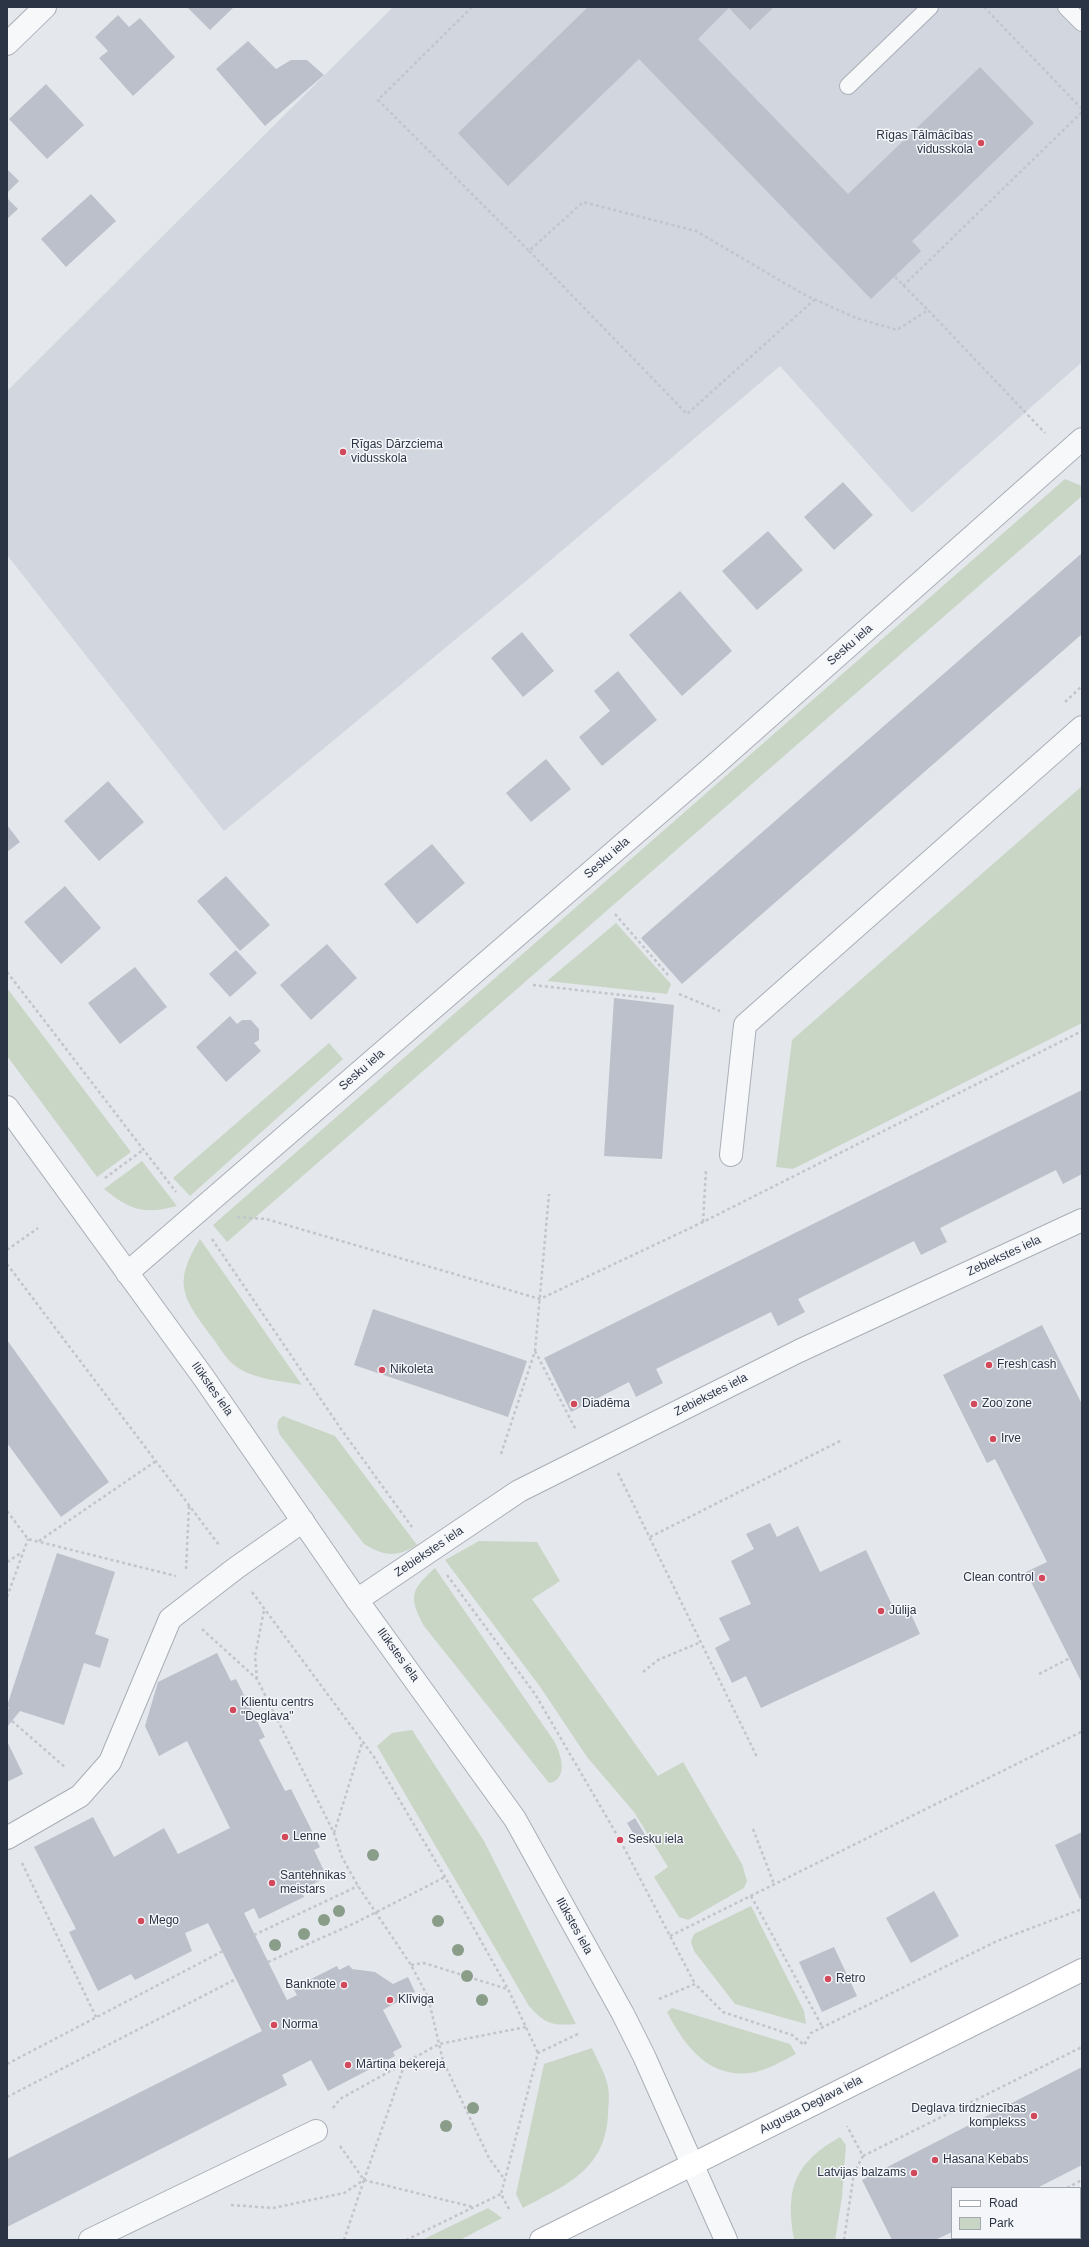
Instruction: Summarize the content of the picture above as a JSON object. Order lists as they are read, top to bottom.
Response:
{
  "streets": {
    "main road": ["Augusta Deglava iela"],
    "street": ["Sesku iela", "Zebiekstes iela", "Ilūkstes iela"]
  },
  "crossings": [
    ["Sesku iela", "Ilūkstes iela"],
    ["Zebiekstes iela", "Ilūkstes iela"],
    ["Ilūkstes iela", "Augusta Deglava iela"]
  ],
  "places": [
    "Rīgas Tālmācības vidusskola",
    "Rīgas Dārzciema vidusskola",
    "Fresh cash",
    "Nikoleta",
    "Diadēma",
    "Zoo zone",
    "Irve",
    "Clean control",
    "Jūlija",
    "Klientu centrs \"Deglava\"",
    "Lenne",
    "Sesku iela",
    "Santehnikas meistars",
    "Mego",
    "Retro",
    "Banknote",
    "Klīviga",
    "Norma",
    "Mārtiņa beķereja",
    "Deglava tirdzniecības komplekss",
    "Hasana Kebabs",
    "Latvijas balzams"
  ],
  "legend": ["Road", "Park"]
}
